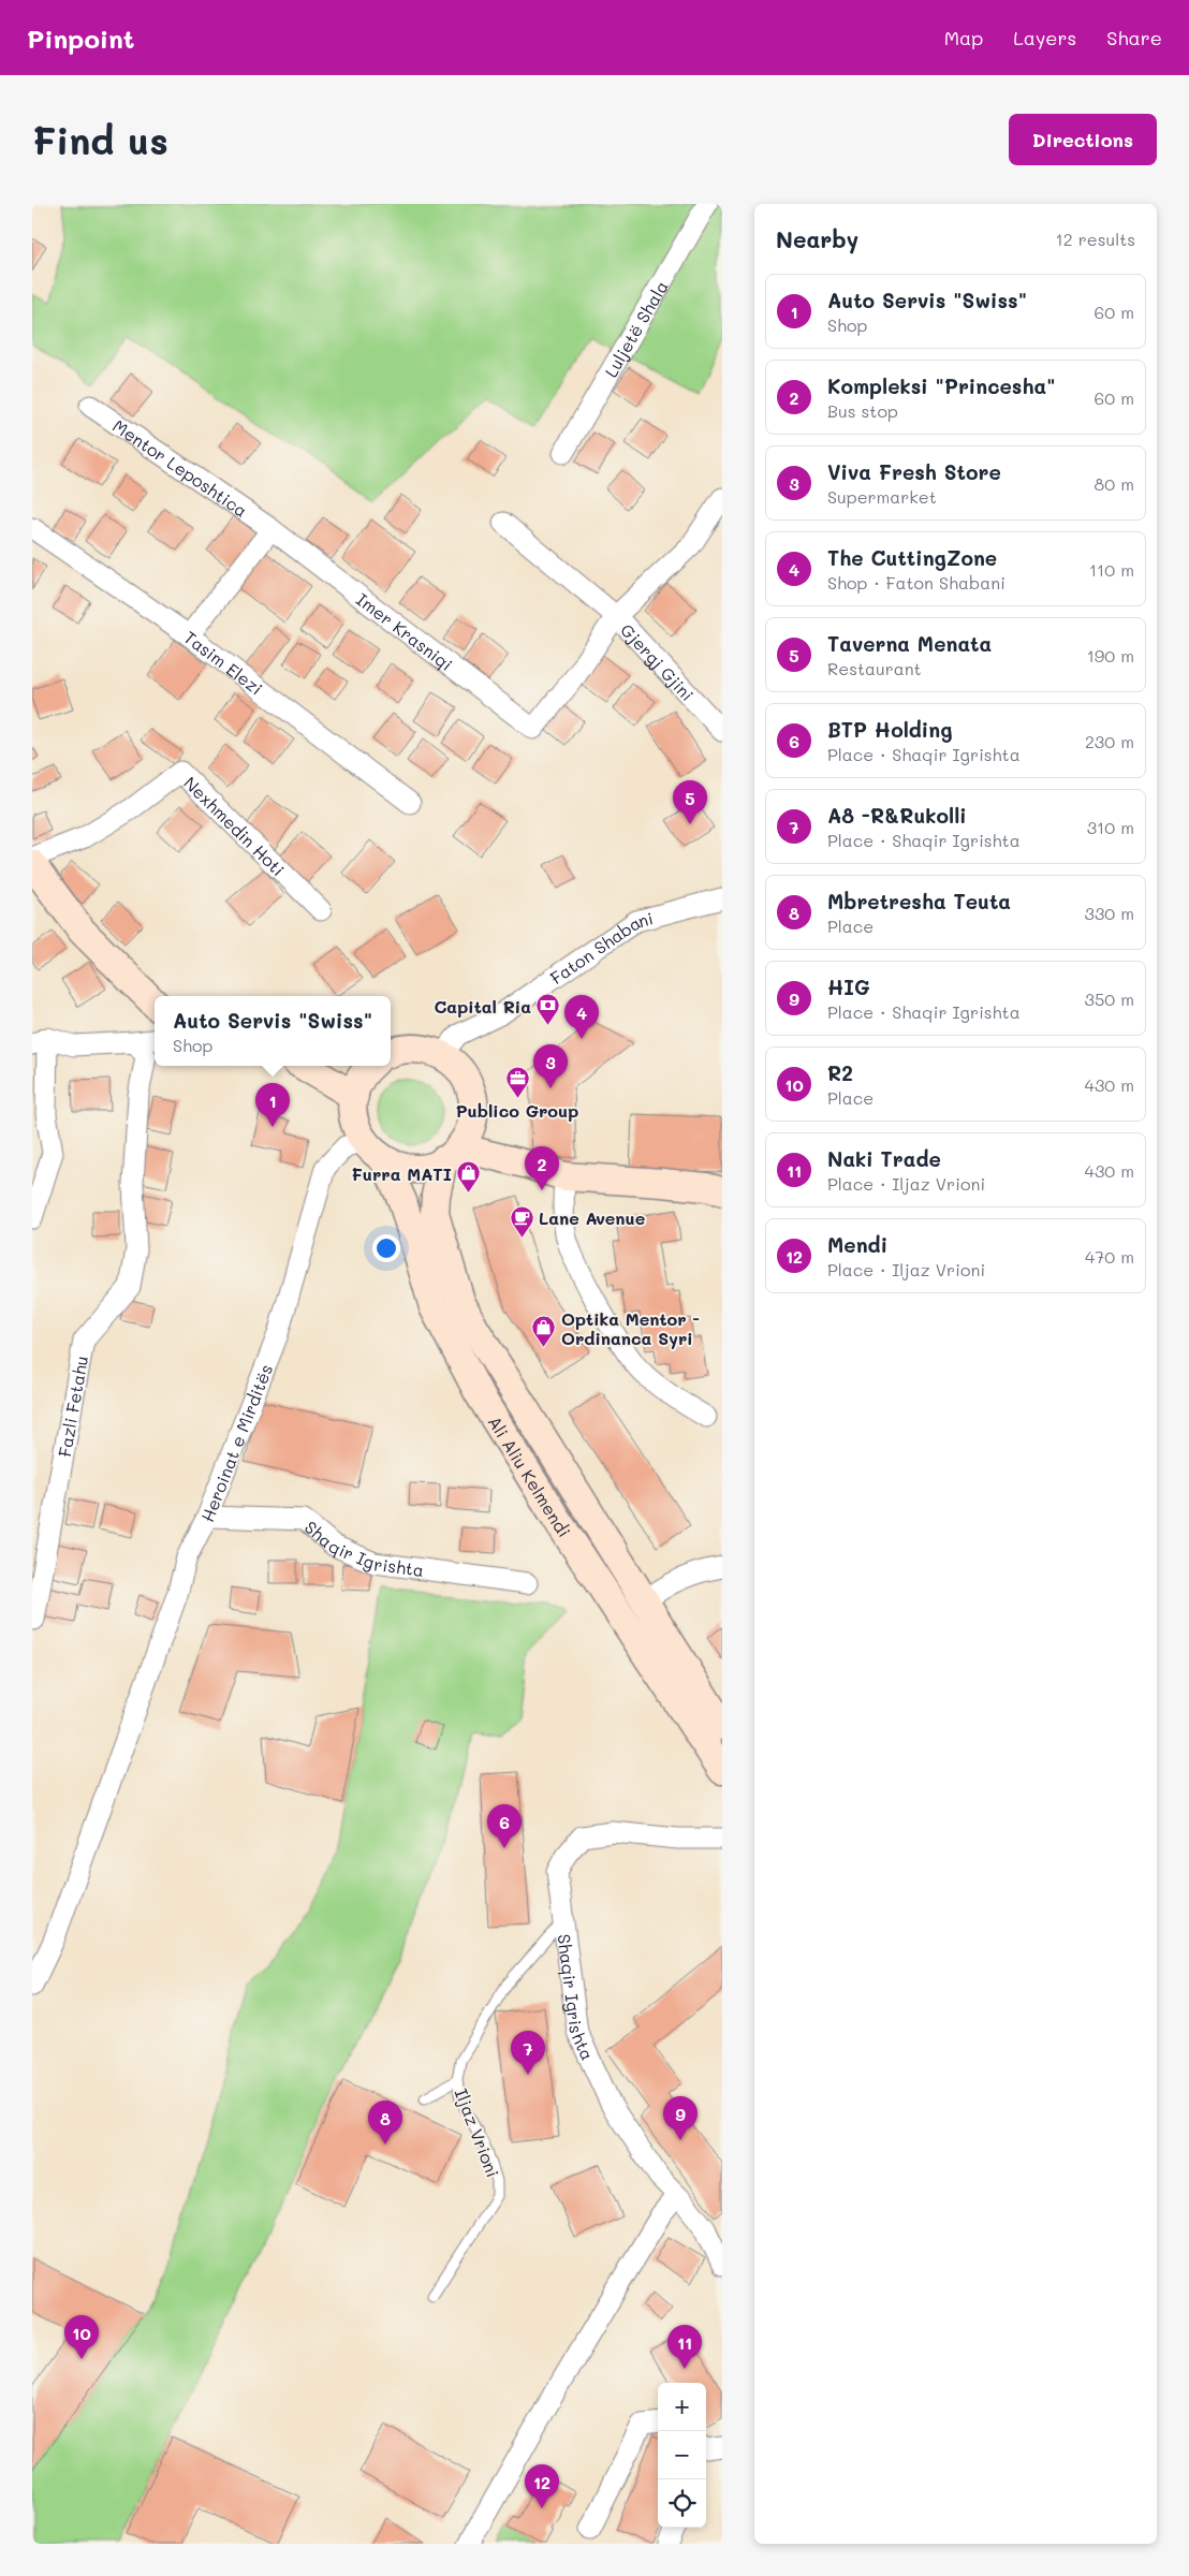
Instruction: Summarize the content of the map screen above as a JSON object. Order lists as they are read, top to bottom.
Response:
{
  "streets": {
    "main road": ["Ali Aliu Kelmendi"],
    "street": [
      "Luljetë Shala",
      "Mentor Leposhtica",
      "Imer Krasniqi",
      "Tasim Elezi",
      "Gjergj Gjini",
      "Nexhmedin Hoti",
      "Faton Shabani",
      "Fazli Fetahu",
      "Heroinat e Mirditës",
      "Shaqir Igrishta"
    ],
    "lane": ["Iljaz Vrioni"]
  },
  "crossings": [
    ["Mentor Leposhtica", "Imer Krasniqi"],
    ["Imer Krasniqi", "Gjergj Gjini"],
    ["Heroinat e Mirditës", "Ali Aliu Kelmendi"],
    ["Heroinat e Mirditës", "Shaqir Igrishta"],
    ["Shaqir Igrishta", "Iljaz Vrioni"]
  ],
  "places": {
    "bank": ["Capital Ria"],
    "office": ["Publico Group"],
    "shop": ["Furra MATI", "Optika Mentor - Ordinanca Syri"],
    "cafe": ["Lane Avenue"]
  },
  "page": {
    "header": "Pinpoint",
    "nav": ["Map", "Layers", "Share"],
    "buttons": "Directions",
    "title": "Find us",
    "heading": ["Nearby", "12 results"],
    "list": [
      {
        "mark": "1",
        "name": "Auto Servis \"Swiss\"",
        "note": "Shop",
        "value": "60 m"
      },
      {
        "mark": "2",
        "name": "Kompleksi \"Princesha\"",
        "note": "Bus stop",
        "value": "60 m"
      },
      {
        "mark": "3",
        "name": "Viva Fresh Store",
        "note": "Supermarket",
        "value": "80 m"
      },
      {
        "mark": "4",
        "name": "The CuttingZone",
        "note": "Shop · Faton Shabani",
        "value": "110 m"
      },
      {
        "mark": "5",
        "name": "Taverna Menata",
        "note": "Restaurant",
        "value": "190 m"
      },
      {
        "mark": "6",
        "name": "BTP Holding",
        "note": "Place · Shaqir Igrishta",
        "value": "230 m"
      },
      {
        "mark": "7",
        "name": "A8 -R&Rukolli",
        "note": "Place · Shaqir Igrishta",
        "value": "310 m"
      },
      {
        "mark": "8",
        "name": "Mbretresha Teuta",
        "note": "Place",
        "value": "330 m"
      },
      {
        "mark": "9",
        "name": "HIG",
        "note": "Place · Shaqir Igrishta",
        "value": "350 m"
      },
      {
        "mark": "10",
        "name": "R2",
        "note": "Place",
        "value": "430 m"
      },
      {
        "mark": "11",
        "name": "Naki Trade",
        "note": "Place · Iljaz Vrioni",
        "value": "430 m"
      },
      {
        "mark": "12",
        "name": "Mendi",
        "note": "Place · Iljaz Vrioni",
        "value": "470 m"
      }
    ],
    "pins": [
      "5",
      "4",
      "3",
      "1",
      "2",
      "6",
      "7",
      "9",
      "8",
      "10",
      "11",
      "12"
    ],
    "popup": ["Auto Servis \"Swiss\"", "Shop"],
    "map_buttons": ["+", "−"]
  }
}
